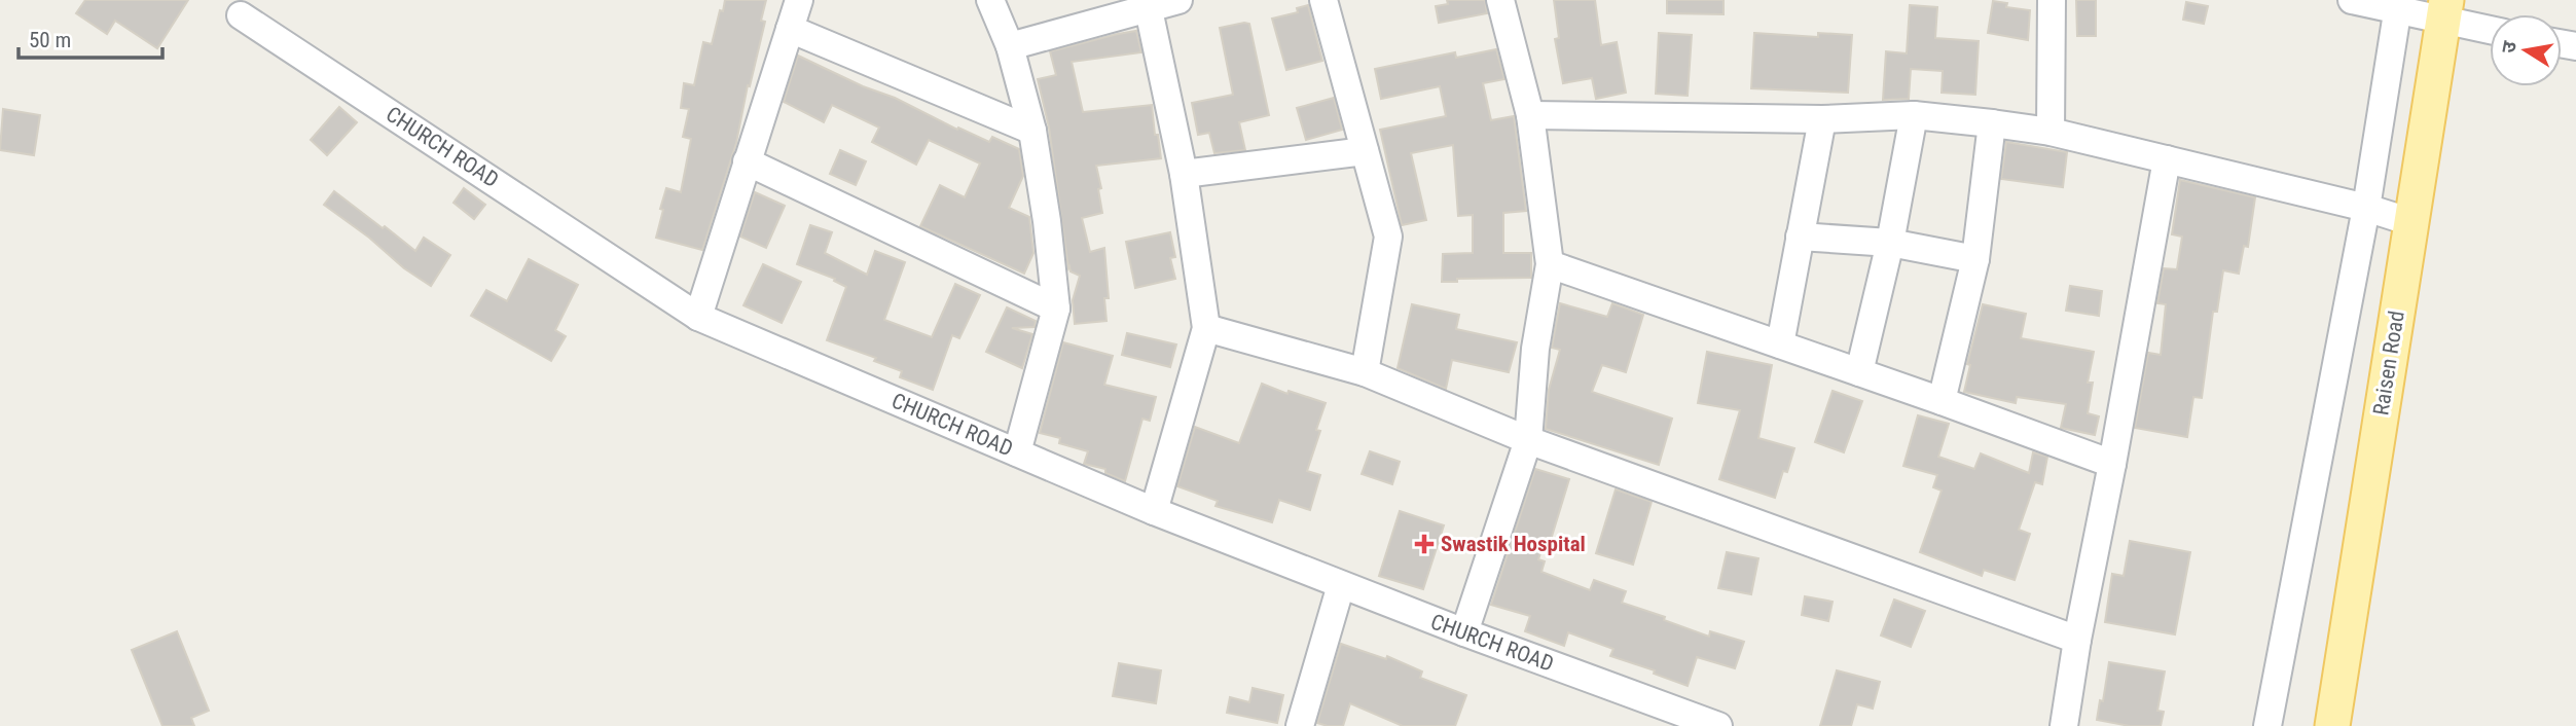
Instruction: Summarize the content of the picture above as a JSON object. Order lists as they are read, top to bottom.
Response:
{
  "streets": {
    "main road": ["Raisen Road"],
    "street": ["CHURCH ROAD"]
  },
  "places": {
    "health": ["Swastik Hospital"]
  },
  "scale_bar": "50 m",
  "north": "left"
}
